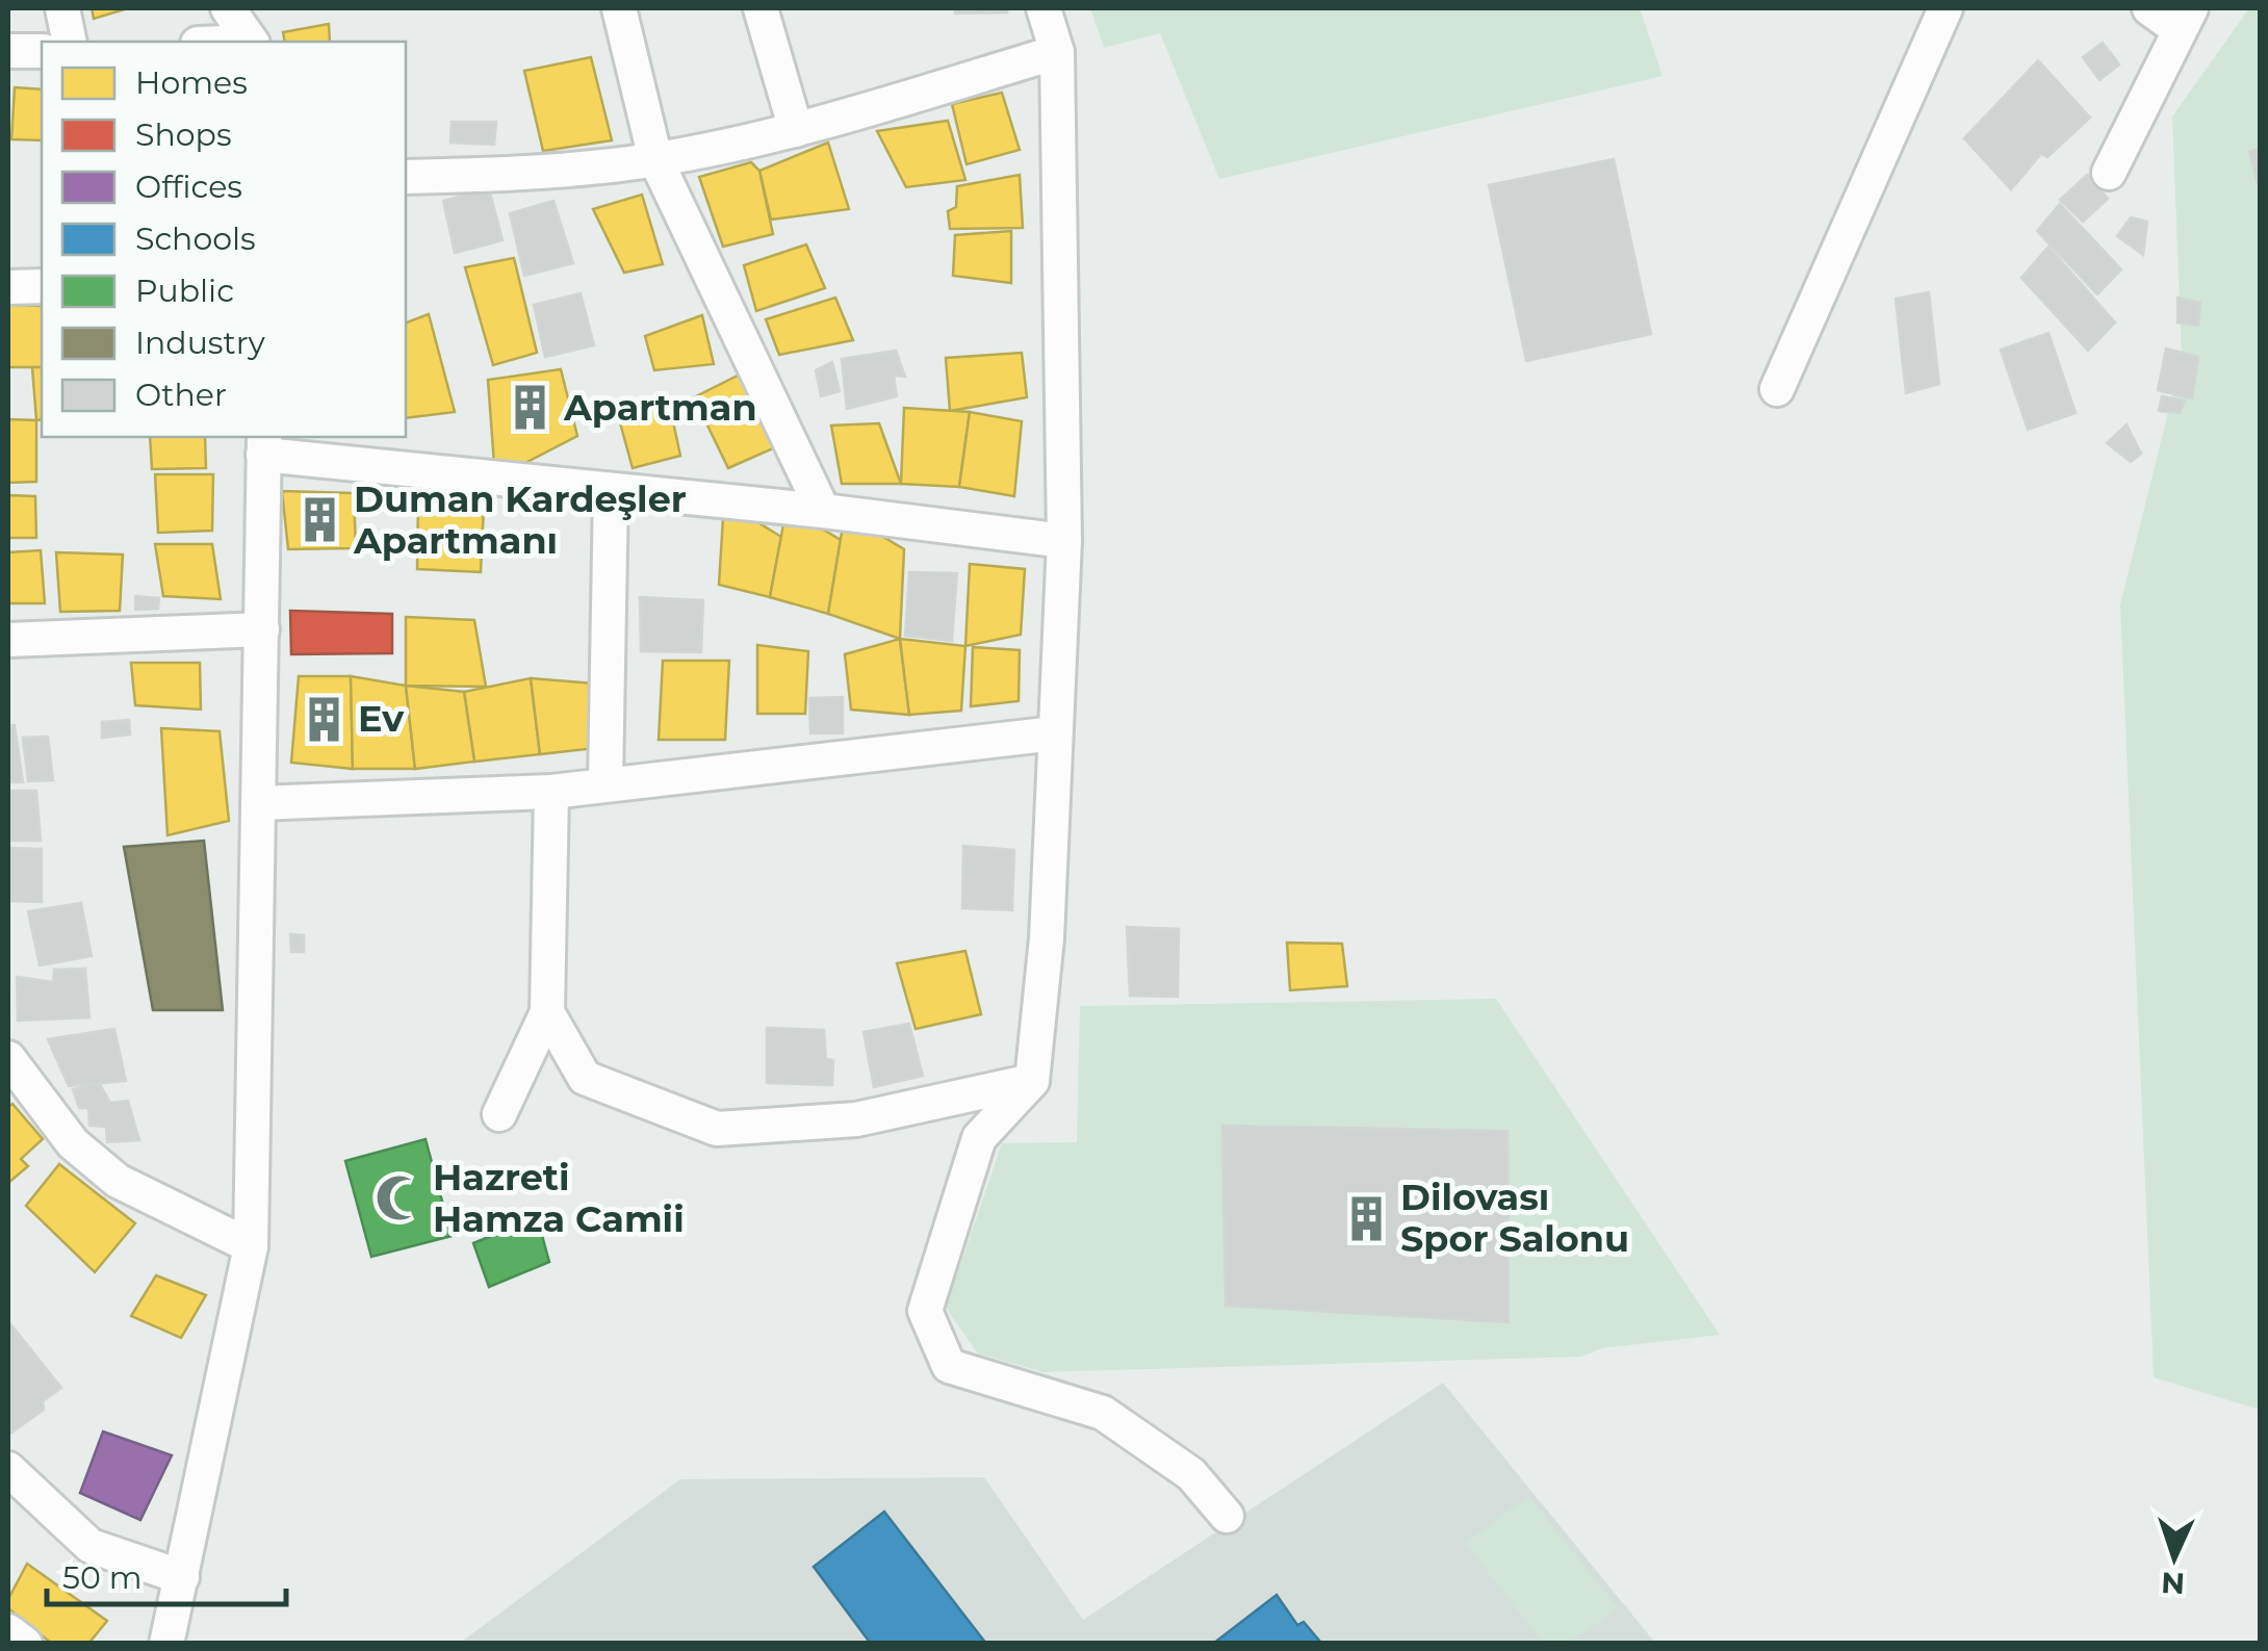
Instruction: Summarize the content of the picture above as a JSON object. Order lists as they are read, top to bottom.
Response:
{
  "places": {
    "building": [
      "Apartman",
      "Duman Kardeşler Apartmanı",
      "Ev",
      "Dilovası Spor Salonu"
    ],
    "mosque": ["Hazreti Hamza Camii"]
  },
  "legend": [
    "Homes",
    "Shops",
    "Offices",
    "Schools",
    "Public",
    "Industry",
    "Other"
  ],
  "scale_bar": "50 m",
  "north": "bottom"
}
